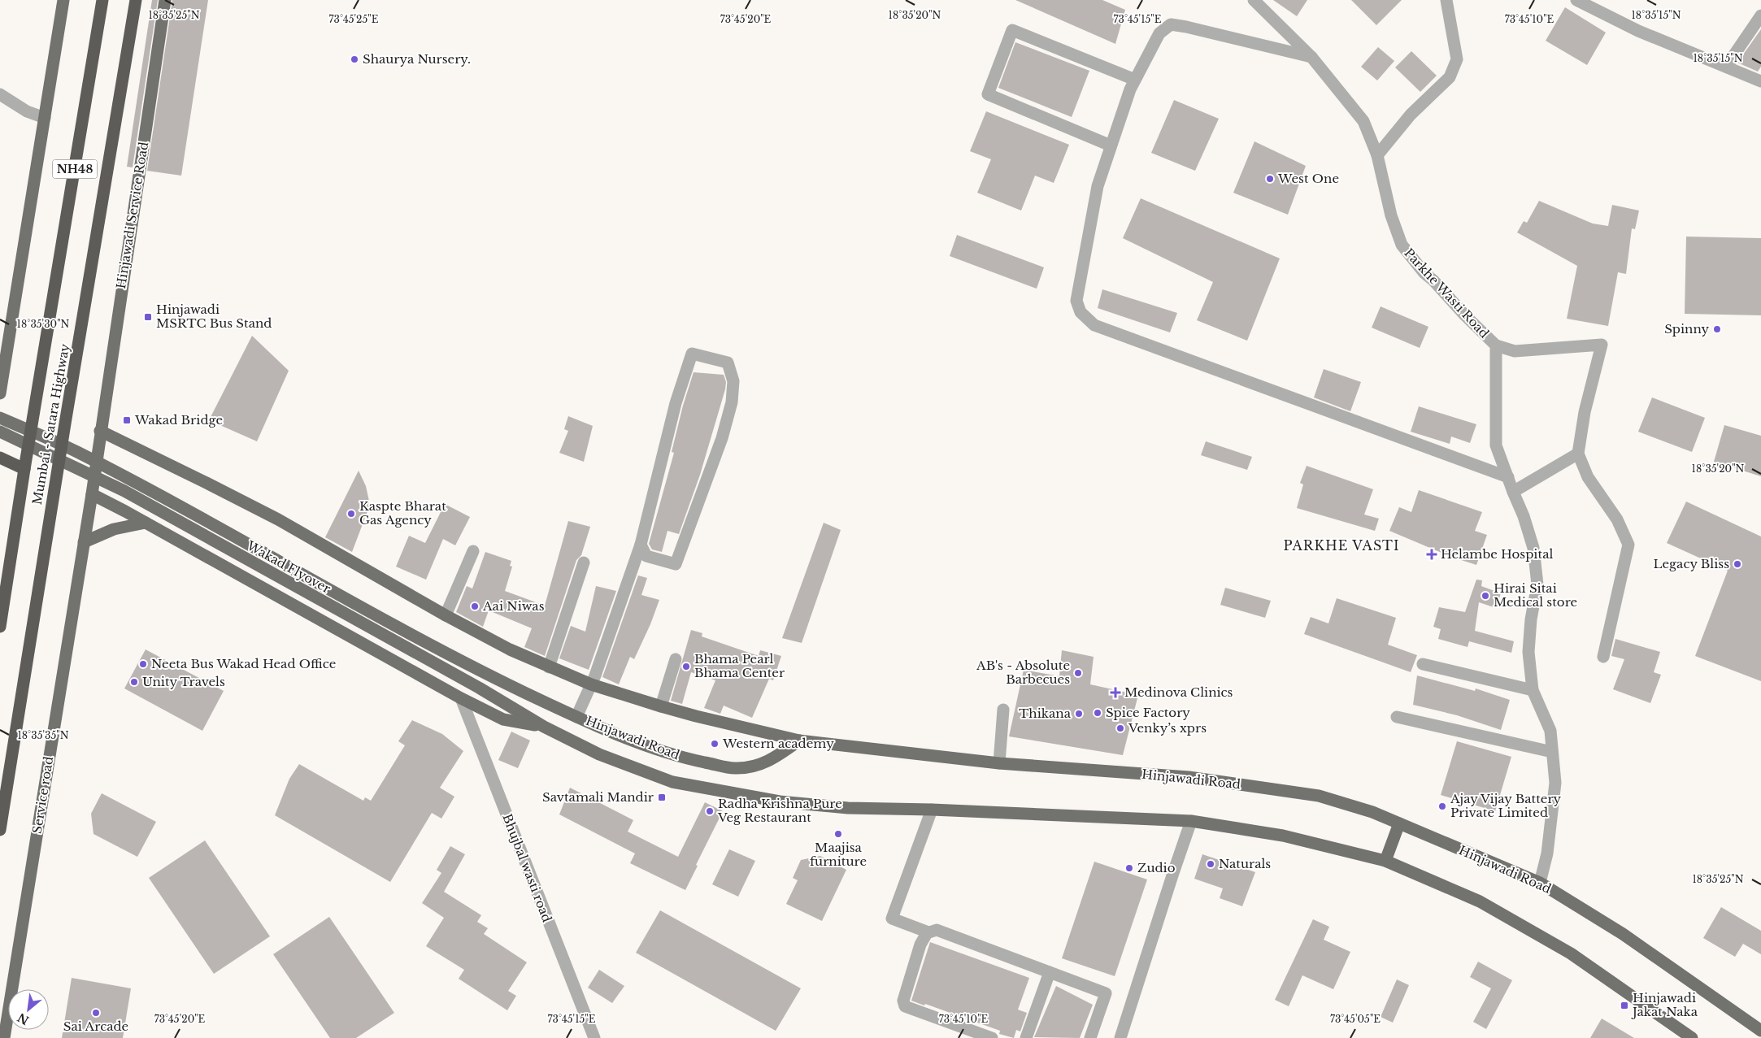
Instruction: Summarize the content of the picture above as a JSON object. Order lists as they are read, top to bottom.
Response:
{
  "streets": {
    "highway": ["NH48", "Mumbai - Satara Highway"],
    "main road": [
      "Hinjawadi Service Road",
      "Wakad Flyover",
      "Hinjawadi Road",
      "Service road"
    ],
    "street": ["Parkhe Wasti Road", "Bhujbal wasti road"]
  },
  "crossings": [
    ["Hinjawadi Service Road", "Service road"],
    ["Parkhe Wasti Road", "Hinjawadi Road"],
    ["Wakad Flyover", "Hinjawadi Road"]
  ],
  "districts": ["PARKHE VASTI"],
  "places": {
    "other": [
      "Shaurya Nursery.",
      "West One",
      "Spinny",
      "Kaspte Bharat Gas Agency",
      "Legacy Bliss",
      "Hirai Sitai Medical store",
      "Aai Niwas",
      "Neeta Bus Wakad Head Office",
      "Bhama Pearl Bhama Center",
      "AB's - Absolute Barbecues",
      "Unity Travels",
      "Spice Factory",
      "Thikana",
      "Venky’s xprs",
      "Western academy",
      "Ajay Vijay Battery Private Limited",
      "Radha Krishna Pure Veg Restaurant",
      "Maajisa furniture",
      "Naturals",
      "Zudio",
      "Sai Arcade"
    ],
    "transit": [
      "Hinjawadi MSRTC Bus Stand",
      "Wakad Bridge",
      "Savtamali Mandir",
      "Hinjawadi Jakat Naka"
    ],
    "health": ["Helambe Hospital", "Medinova Clinics"]
  },
  "north": "bottom left",
  "coordinates": [
    "18°35'20\"N",
    "18°35'15\"N",
    "18°35'25\"N",
    "73°45'25\"E",
    "73°45'20\"E",
    "73°45'15\"E",
    "73°45'10\"E",
    "18°35'30\"N",
    "18°35'35\"N",
    "73°45'05\"E"
  ]
}
